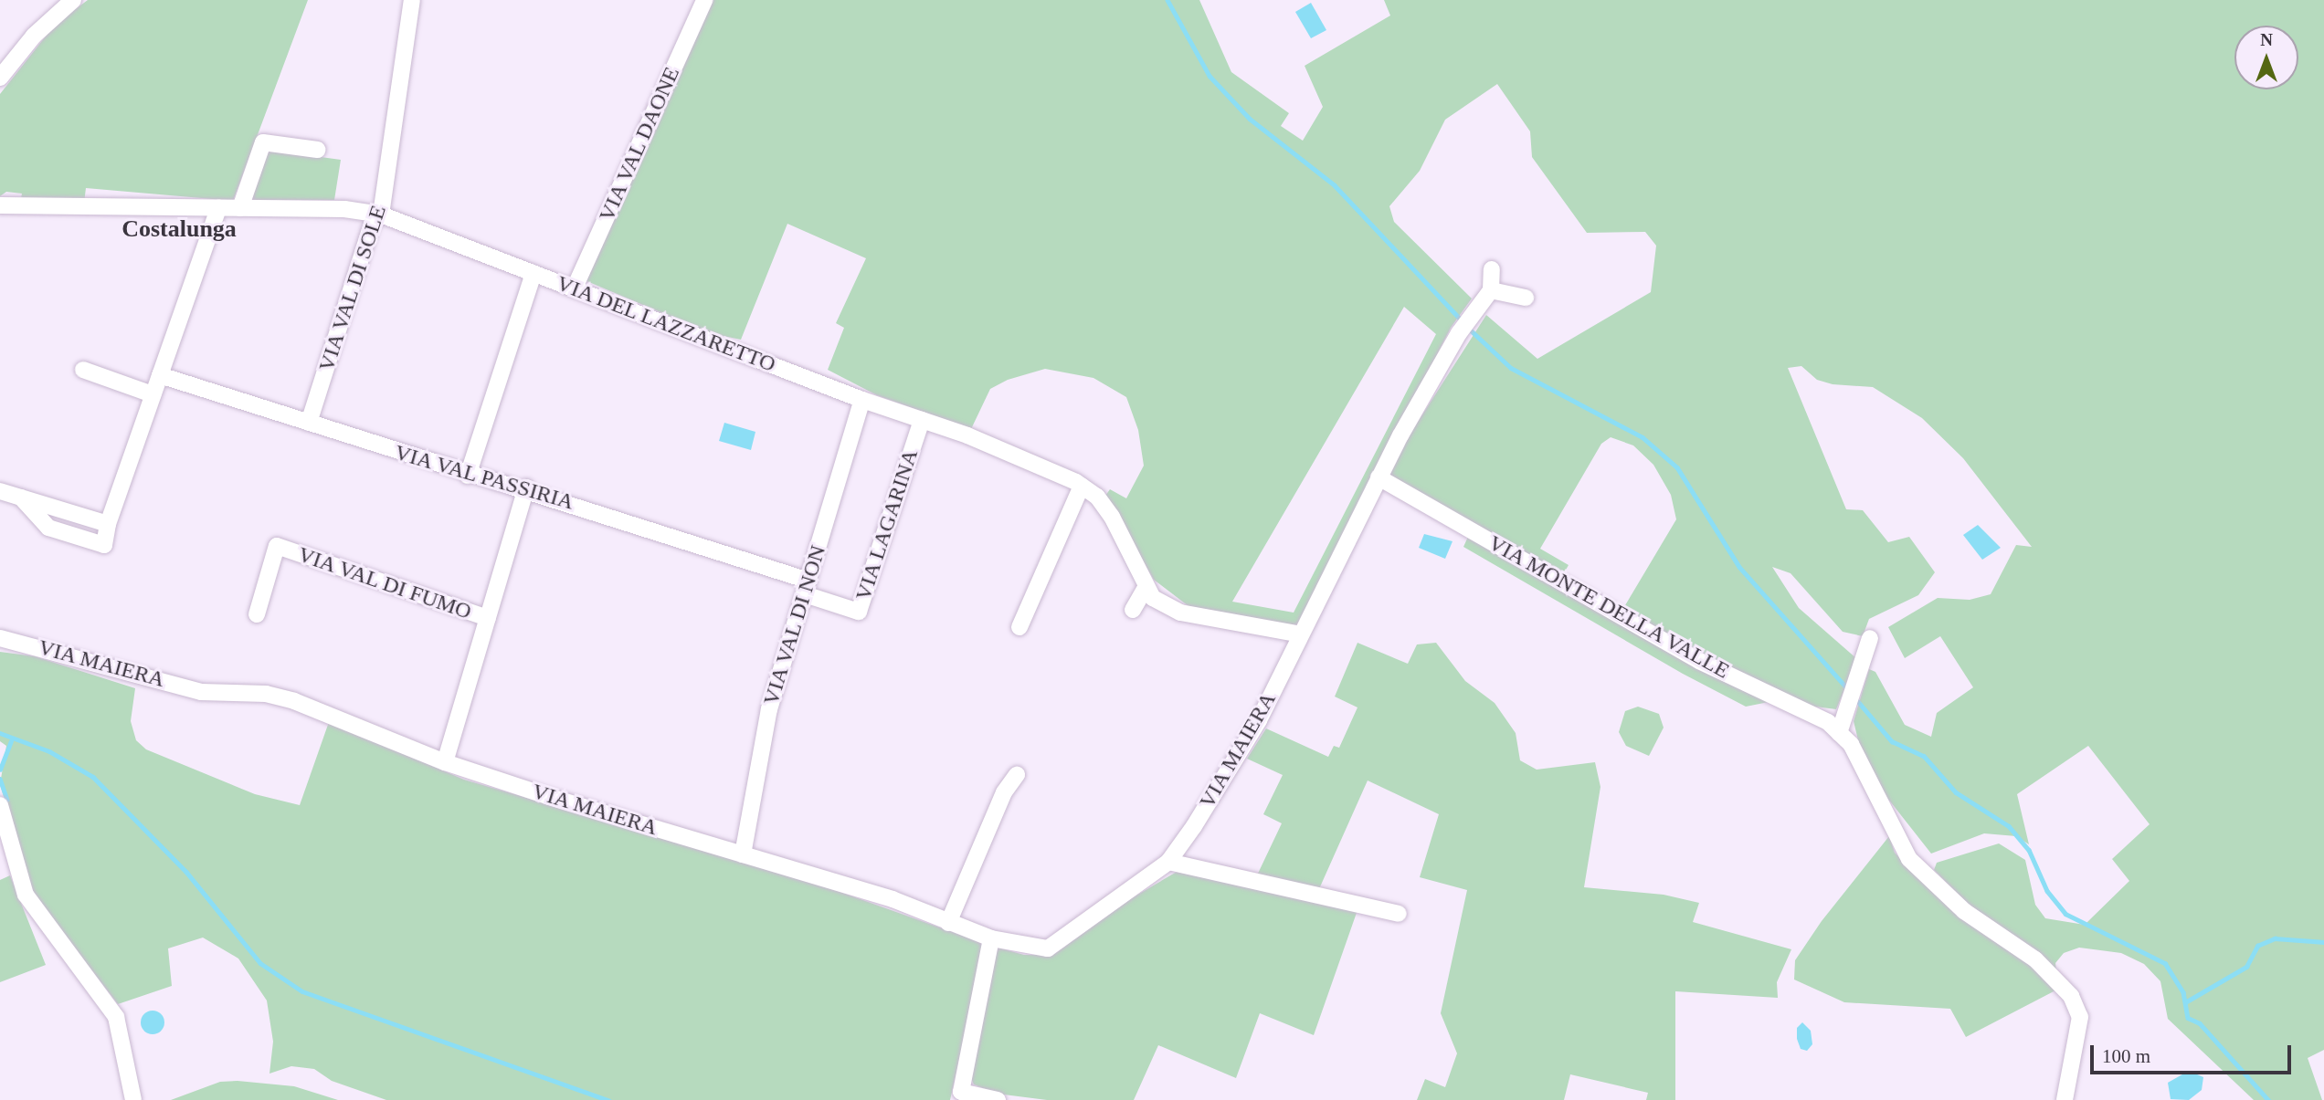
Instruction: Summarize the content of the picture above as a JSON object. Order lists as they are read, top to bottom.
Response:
{
  "streets": {
    "street": [
      "VIA VAL DAONE",
      "VIA VAL DI SOLE",
      "VIA DEL LAZZARETTO",
      "VIA VAL PASSIRIA",
      "VIA LAGARINA",
      "VIA VAL DI FUMO",
      "VIA MONTE DELLA VALLE",
      "VIA VAL DI NON",
      "VIA MAIERA"
    ]
  },
  "crossings": [
    ["VIA VAL DAONE", "VIA DEL LAZZARETTO"],
    ["VIA VAL DI SOLE", "VIA DEL LAZZARETTO"],
    ["VIA VAL DI SOLE", "VIA VAL PASSIRIA"],
    ["VIA DEL LAZZARETTO", "VIA LAGARINA"],
    ["VIA DEL LAZZARETTO", "VIA VAL DI NON"],
    ["VIA DEL LAZZARETTO", "VIA MAIERA"],
    ["VIA VAL PASSIRIA", "VIA LAGARINA"],
    ["VIA VAL PASSIRIA", "VIA VAL DI NON"],
    ["VIA LAGARINA", "VIA VAL DI NON"],
    ["VIA VAL DI NON", "VIA MAIERA"]
  ],
  "districts": ["Costalunga"],
  "scale_bar": "100 m",
  "north": "top"
}
